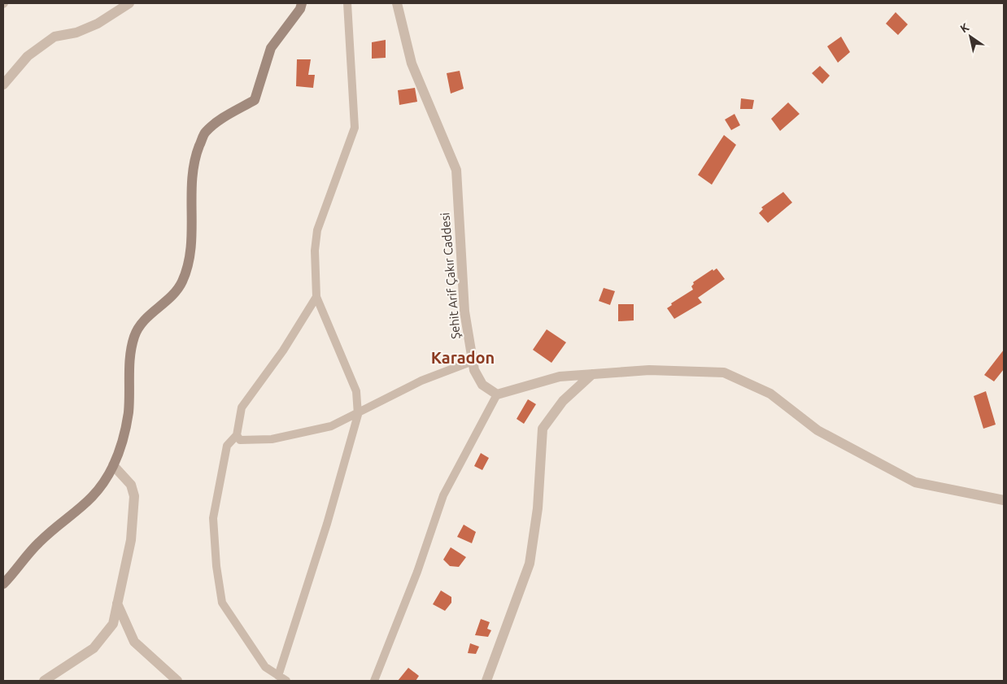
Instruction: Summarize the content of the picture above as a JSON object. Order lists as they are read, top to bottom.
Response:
{
  "streets": {
    "street": ["Şehit Arif Çakır Caddesi"]
  },
  "districts": ["Karadon"],
  "north": "top left"
}
